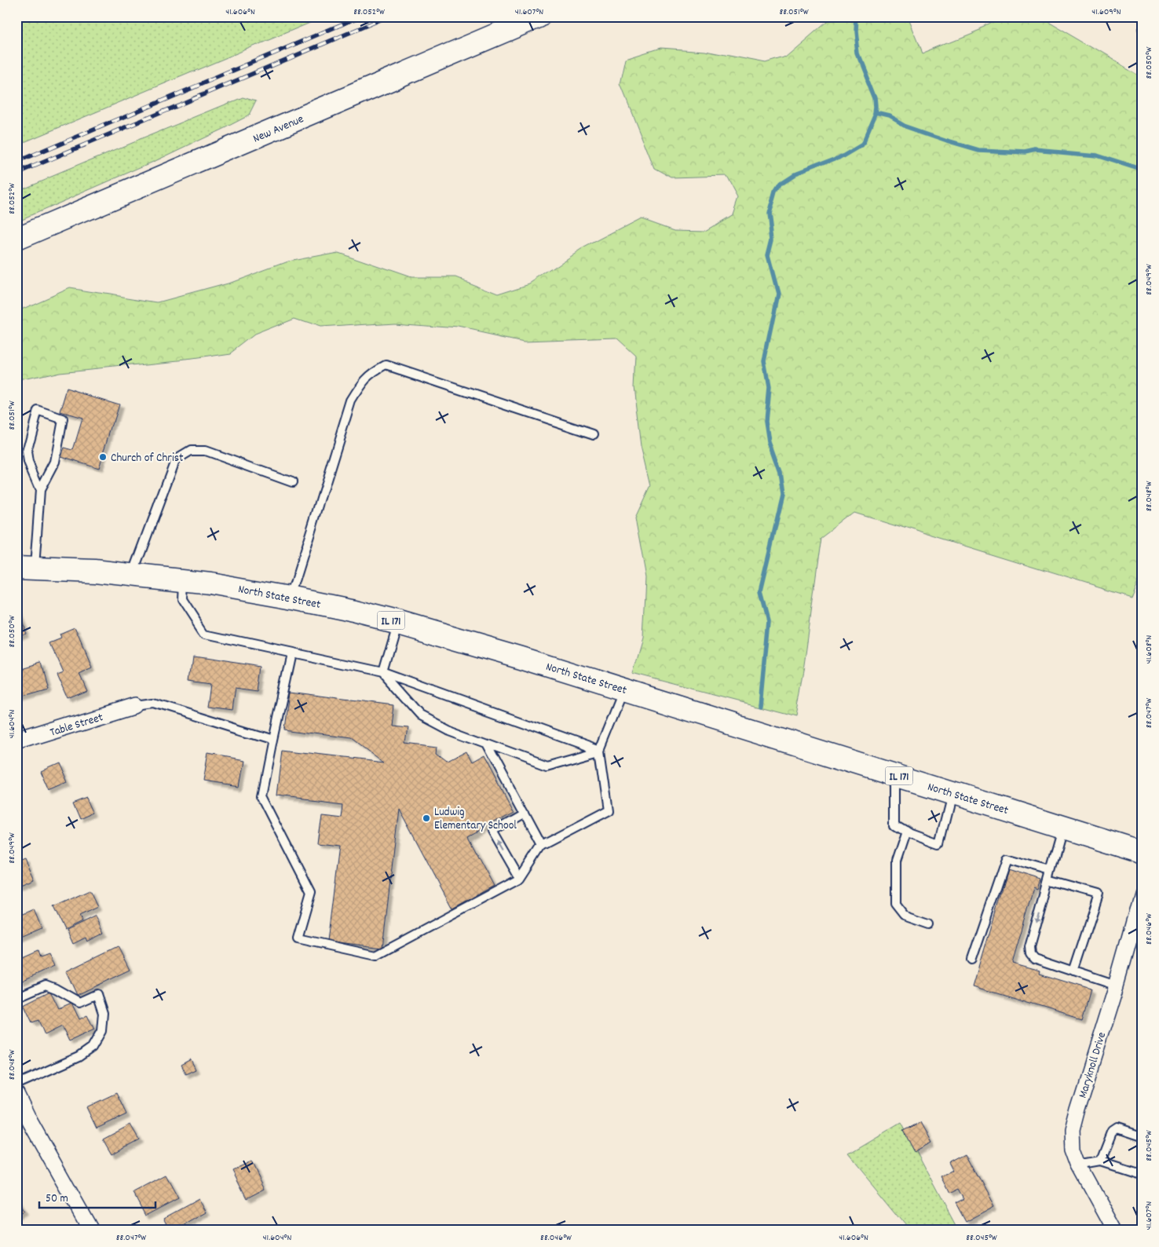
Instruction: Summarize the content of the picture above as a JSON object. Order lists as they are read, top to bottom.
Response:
{
  "streets": {
    "main road": ["New Avenue", "North State Street", "IL 171"],
    "street": ["Table Street", "Maryknoll Drive"]
  },
  "places": ["Church of Christ", "Ludwig Elementary School"],
  "scale_bar": "50 m",
  "coordinates": [
    "41.606°N",
    "88.052°W",
    "41.607°N",
    "88.051°W",
    "41.609°N",
    "88.050°W",
    "88.049°W",
    "88.048°W",
    "41.608°N",
    "88.047°W",
    "41.604°N",
    "88.046°W",
    "88.045°W"
  ]
}
